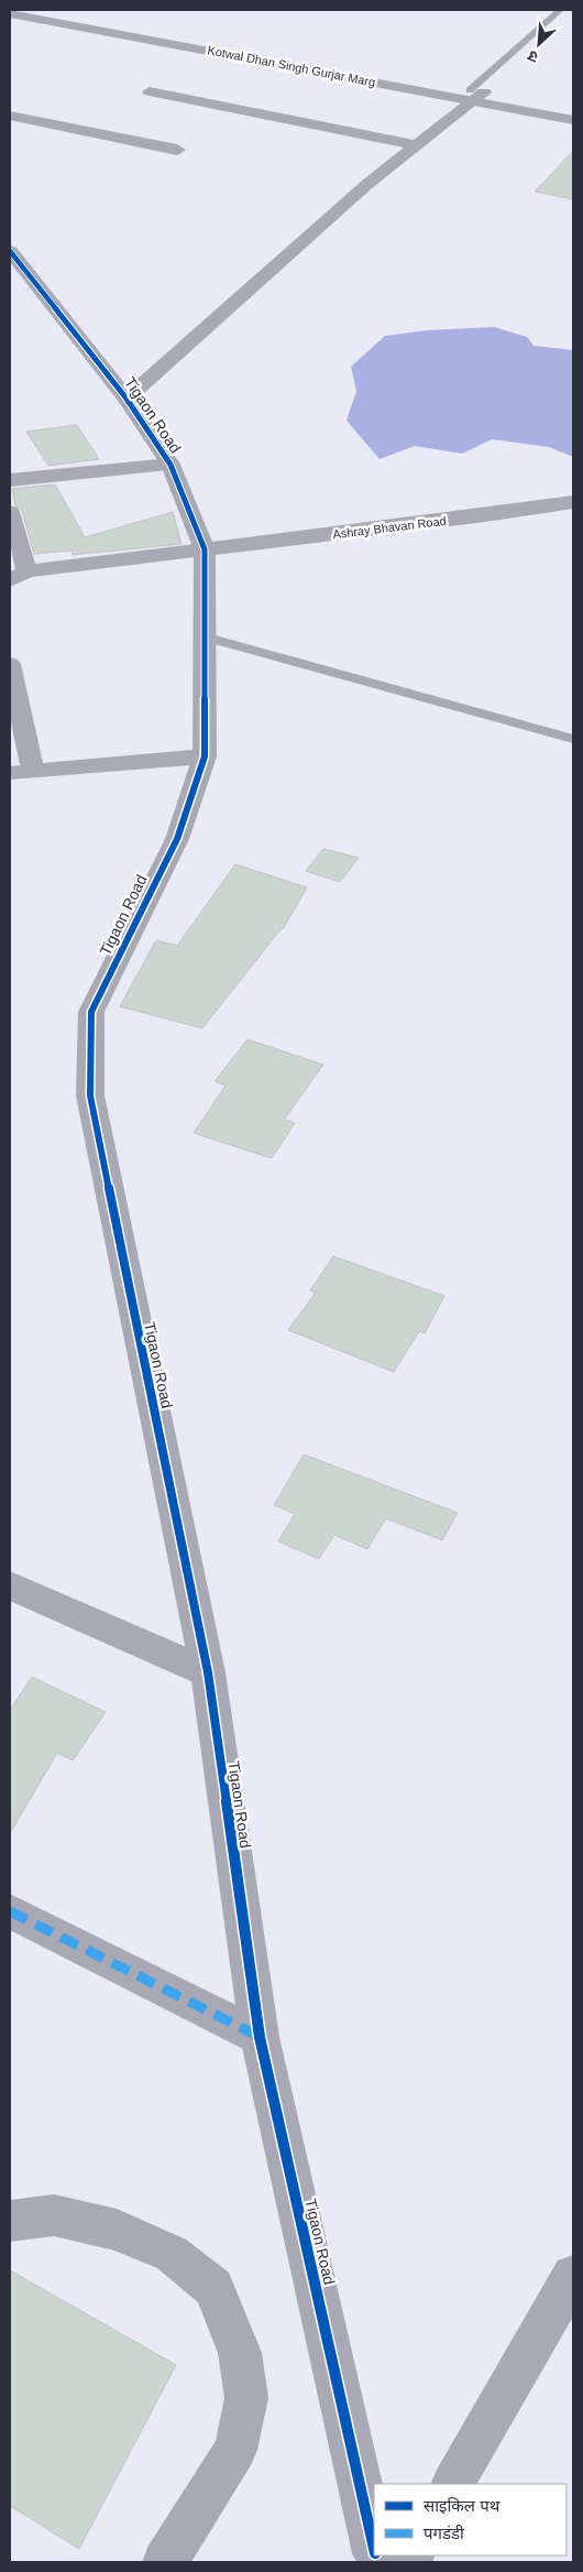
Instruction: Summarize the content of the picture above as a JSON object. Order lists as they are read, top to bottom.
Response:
{
  "streets": {
    "street": ["Kotwal Dhan Singh Gurjar Marg", "Tigaon Road", "Ashray Bhavan Road"]
  },
  "crossings": [
    ["Tigaon Road", "Ashray Bhavan Road"]
  ],
  "legend": ["साइकिल पथ", "पगडंडी"],
  "north": "bottom left"
}
